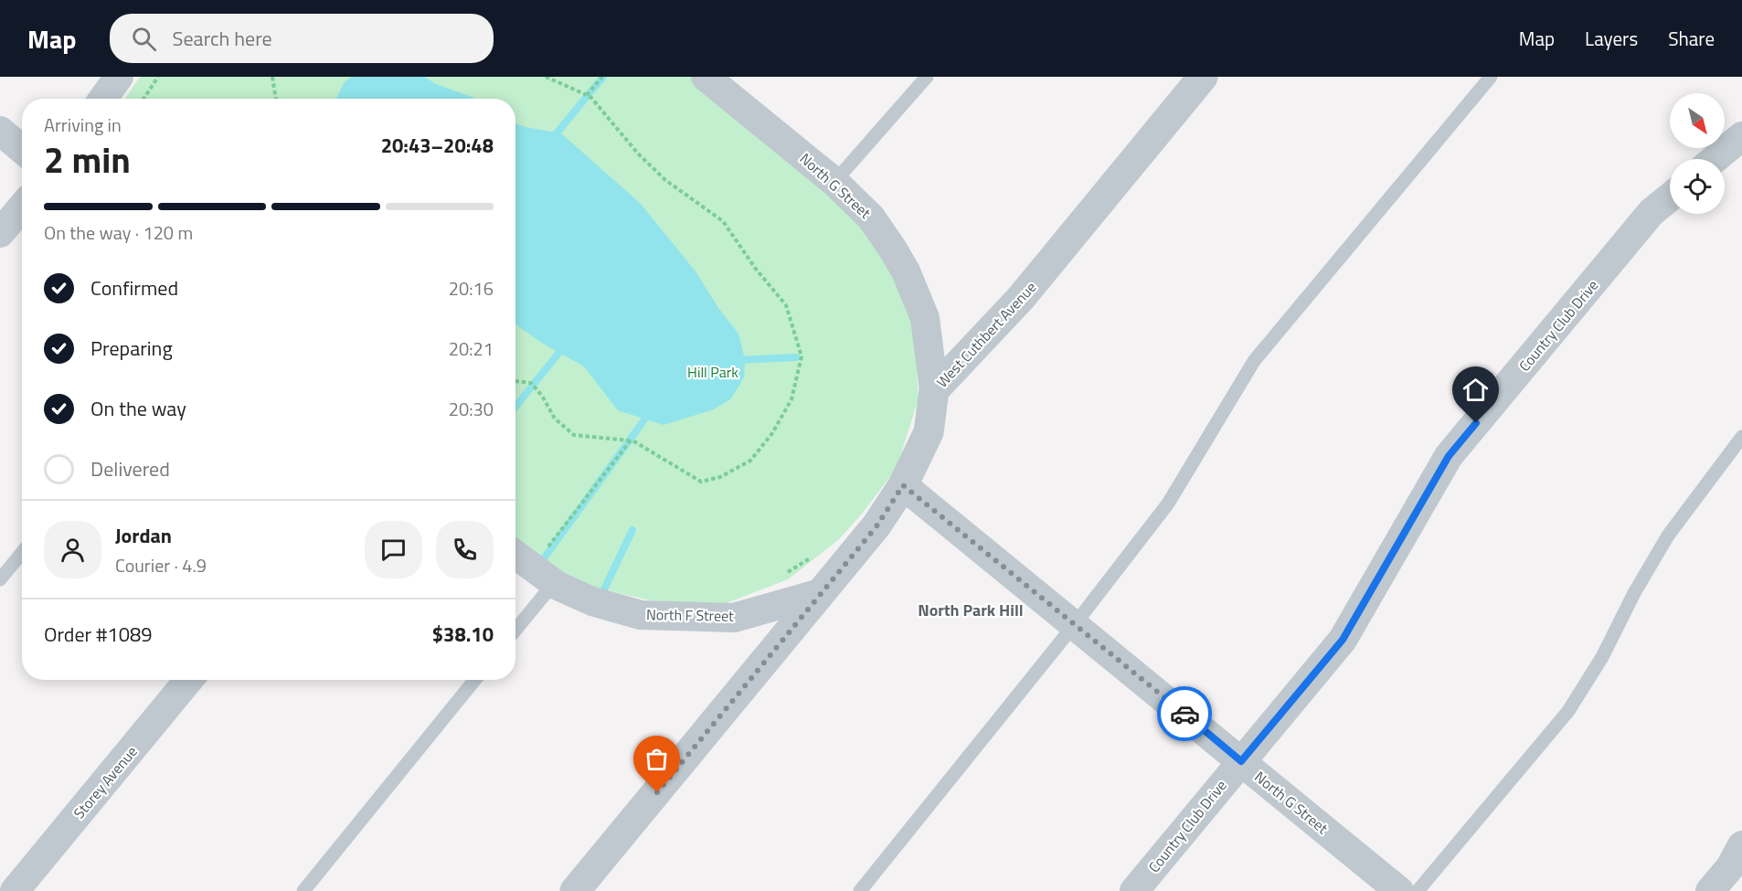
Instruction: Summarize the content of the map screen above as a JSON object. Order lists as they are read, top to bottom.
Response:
{
  "streets": {
    "street": [
      "North G Street",
      "Country Club Drive",
      "West Cuthbert Avenue",
      "North F Street",
      "Storey Avenue"
    ]
  },
  "crossings": [
    ["North G Street", "Country Club Drive"],
    ["North G Street", "West Cuthbert Avenue"],
    ["West Cuthbert Avenue", "North F Street"]
  ],
  "districts": ["North Park Hill"],
  "parks": ["Hill Park"],
  "north": "bottom right",
  "page": {
    "header": "Map",
    "search": "Search here",
    "nav": ["Map", "Layers", "Share"],
    "heading": ["2 min", "Arriving in", "20:43–20:48"],
    "panel": [
      "Jordan",
      "Courier · 4.9",
      "Order #1089",
      "$38.10"
    ],
    "bar": "On the way · 120 m",
    "list": [
      ["Confirmed", "20:16"],
      ["Preparing", "20:21"],
      ["On the way", "20:30"],
      "Delivered"
    ]
  }
}
